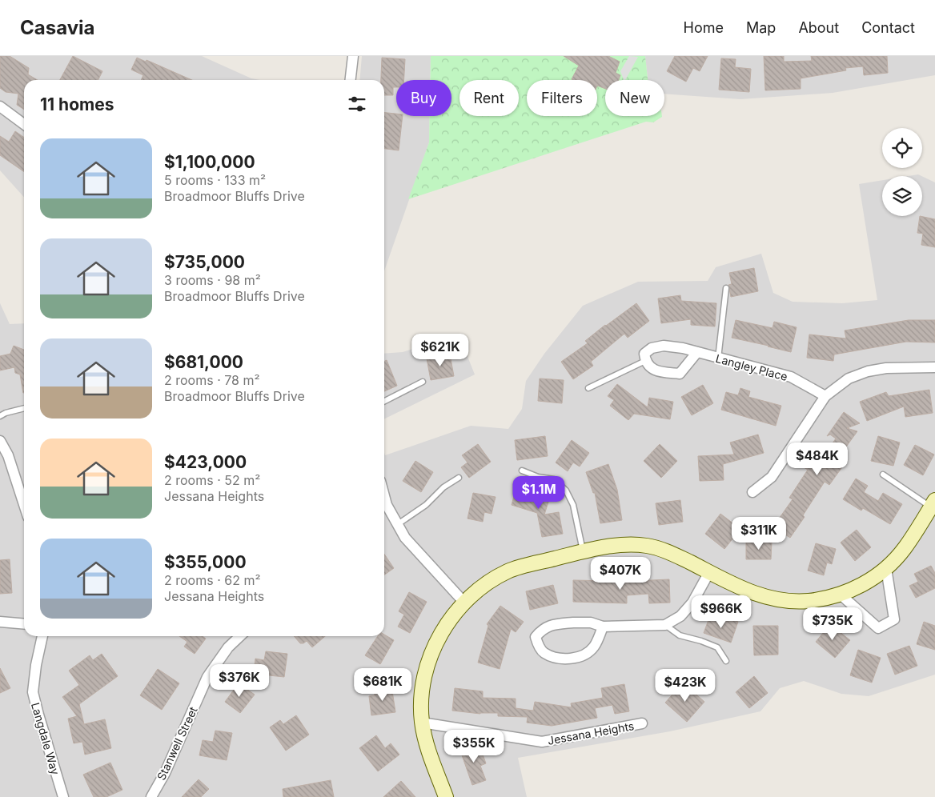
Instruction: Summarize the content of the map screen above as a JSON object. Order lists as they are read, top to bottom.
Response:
{
  "streets": {
    "street": [
      "Langley Place",
      "Jessana Heights",
      "Langdale Way",
      "Stanwell Street"
    ]
  },
  "page": {
    "header": "Casavia",
    "nav": [
      "Home",
      "Map",
      "About",
      "Contact"
    ],
    "chip": [
      "Buy",
      "Rent",
      "Filters",
      "New"
    ],
    "heading": "11 homes",
    "list": [
      {
        "name": "$1,100,000",
        "note": "5 rooms · 133 m² · Broadmoor Bluffs Drive"
      },
      {
        "name": "$735,000",
        "note": "3 rooms · 98 m² · Broadmoor Bluffs Drive"
      },
      {
        "name": "$681,000",
        "note": "2 rooms · 78 m² · Broadmoor Bluffs Drive"
      },
      {
        "name": "$423,000",
        "note": "2 rooms · 52 m² · Jessana Heights"
      },
      {
        "name": "$355,000",
        "note": "2 rooms · 62 m² · Jessana Heights"
      }
    ],
    "price": [
      "$621K",
      "$484K",
      "$1.1M",
      "$311K",
      "$407K",
      "$966K",
      "$735K",
      "$376K",
      "$681K",
      "$423K",
      "$355K"
    ]
  }
}
